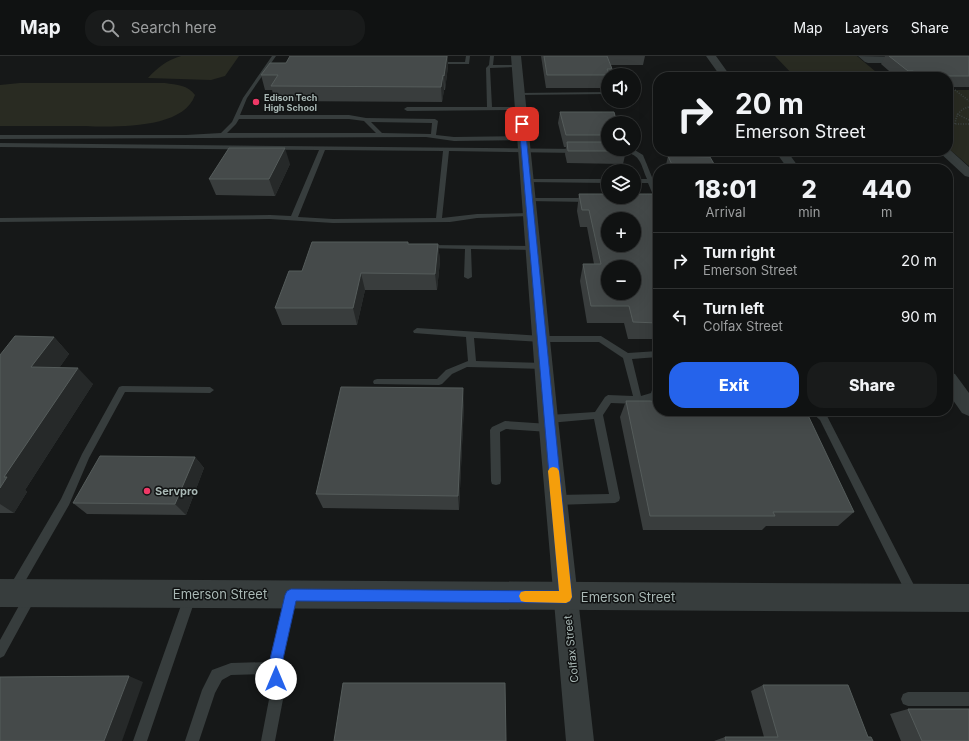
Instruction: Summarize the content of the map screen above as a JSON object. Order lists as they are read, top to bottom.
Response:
{
  "streets": {
    "street": ["Emerson Street", "Colfax Street"]
  },
  "crossings": [
    ["Emerson Street", "Colfax Street"]
  ],
  "places": ["Edison Tech High School", "Servpro"],
  "page": {
    "header": "Map",
    "search": "Search here",
    "nav": ["Map", "Layers", "Share"],
    "map_buttons": ["+", "−"],
    "turn": ["20 m", "Emerson Street"],
    "eta": [
      "18:01",
      "Arrival",
      "2",
      "min",
      "440",
      "m"
    ],
    "list": [
      {
        "name": "Turn right",
        "note": "Emerson Street",
        "value": "20 m"
      },
      {
        "name": "Turn left",
        "note": "Colfax Street",
        "value": "90 m"
      }
    ],
    "buttons": ["Exit", "Share"]
  }
}
